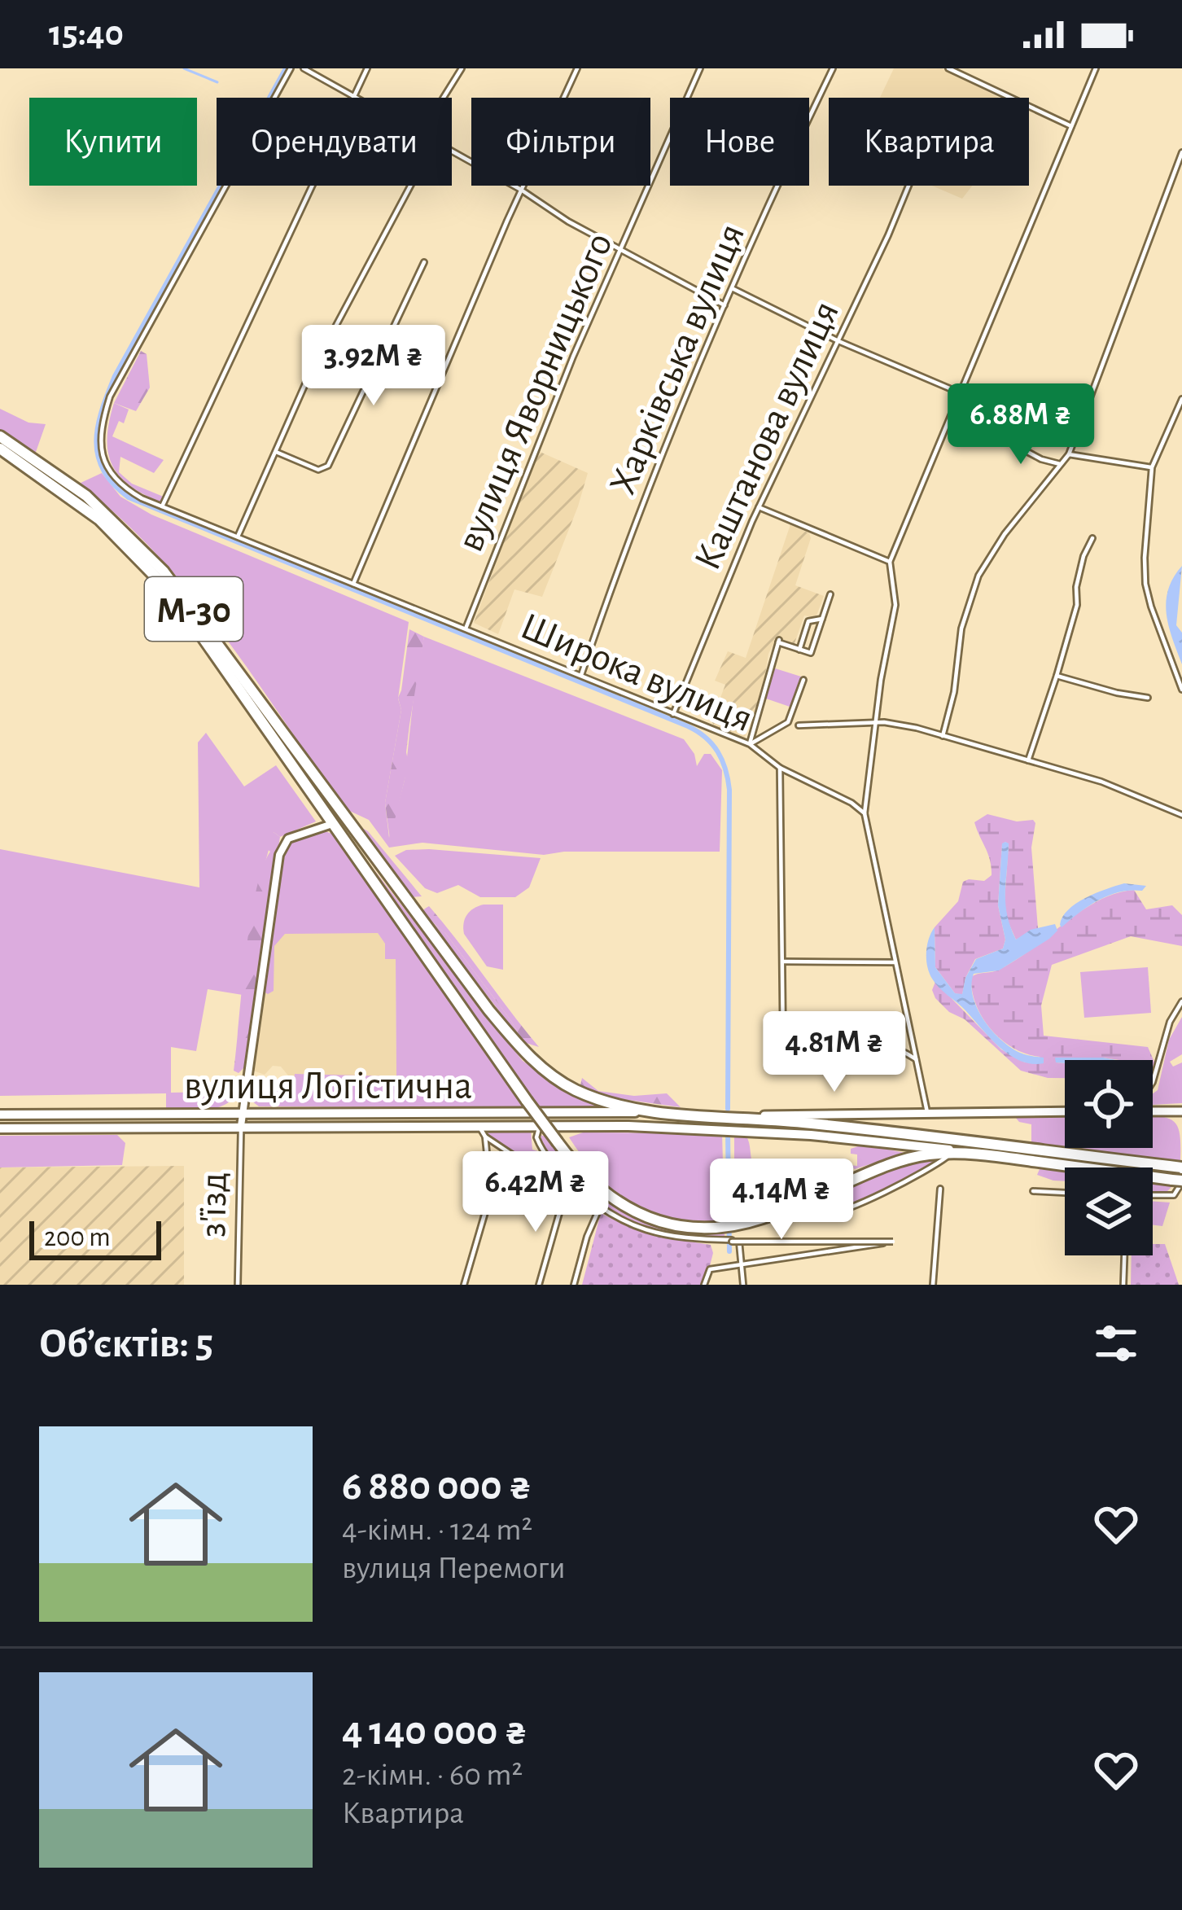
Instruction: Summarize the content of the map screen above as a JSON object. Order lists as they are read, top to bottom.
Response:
{
  "streets": {
    "highway": ["М-30"],
    "main road": ["вулиця Логістична"],
    "street": [
      "Харківська вулиця",
      "вулиця Яворницького",
      "Каштанова вулиця",
      "Широка вулиця",
      "з'їзд"
    ]
  },
  "crossings": [
    ["Харківська вулиця", "Широка вулиця"],
    ["вулиця Яворницького", "Широка вулиця"],
    ["Каштанова вулиця", "Широка вулиця"],
    ["М-30", "вулиця Логістична"]
  ],
  "scale_bar": "200 m",
  "page": {
    "status": "15:40",
    "chip": [
      "Купити",
      "Орендувати",
      "Фільтри",
      "Нове",
      "Квартира"
    ],
    "price": [
      "3.92M ₴",
      "6.88M ₴",
      "4.81M ₴",
      "6.42M ₴",
      "4.14M ₴"
    ],
    "scale": "200 m",
    "heading": "Об’єктів: 5",
    "list": [
      {
        "name": "6 880 000 ₴",
        "note": "4-кімн. · 124 m² · вулиця Перемоги"
      },
      {
        "name": "4 140 000 ₴",
        "note": "2-кімн. · 60 m² · Квартира"
      }
    ]
  }
}
